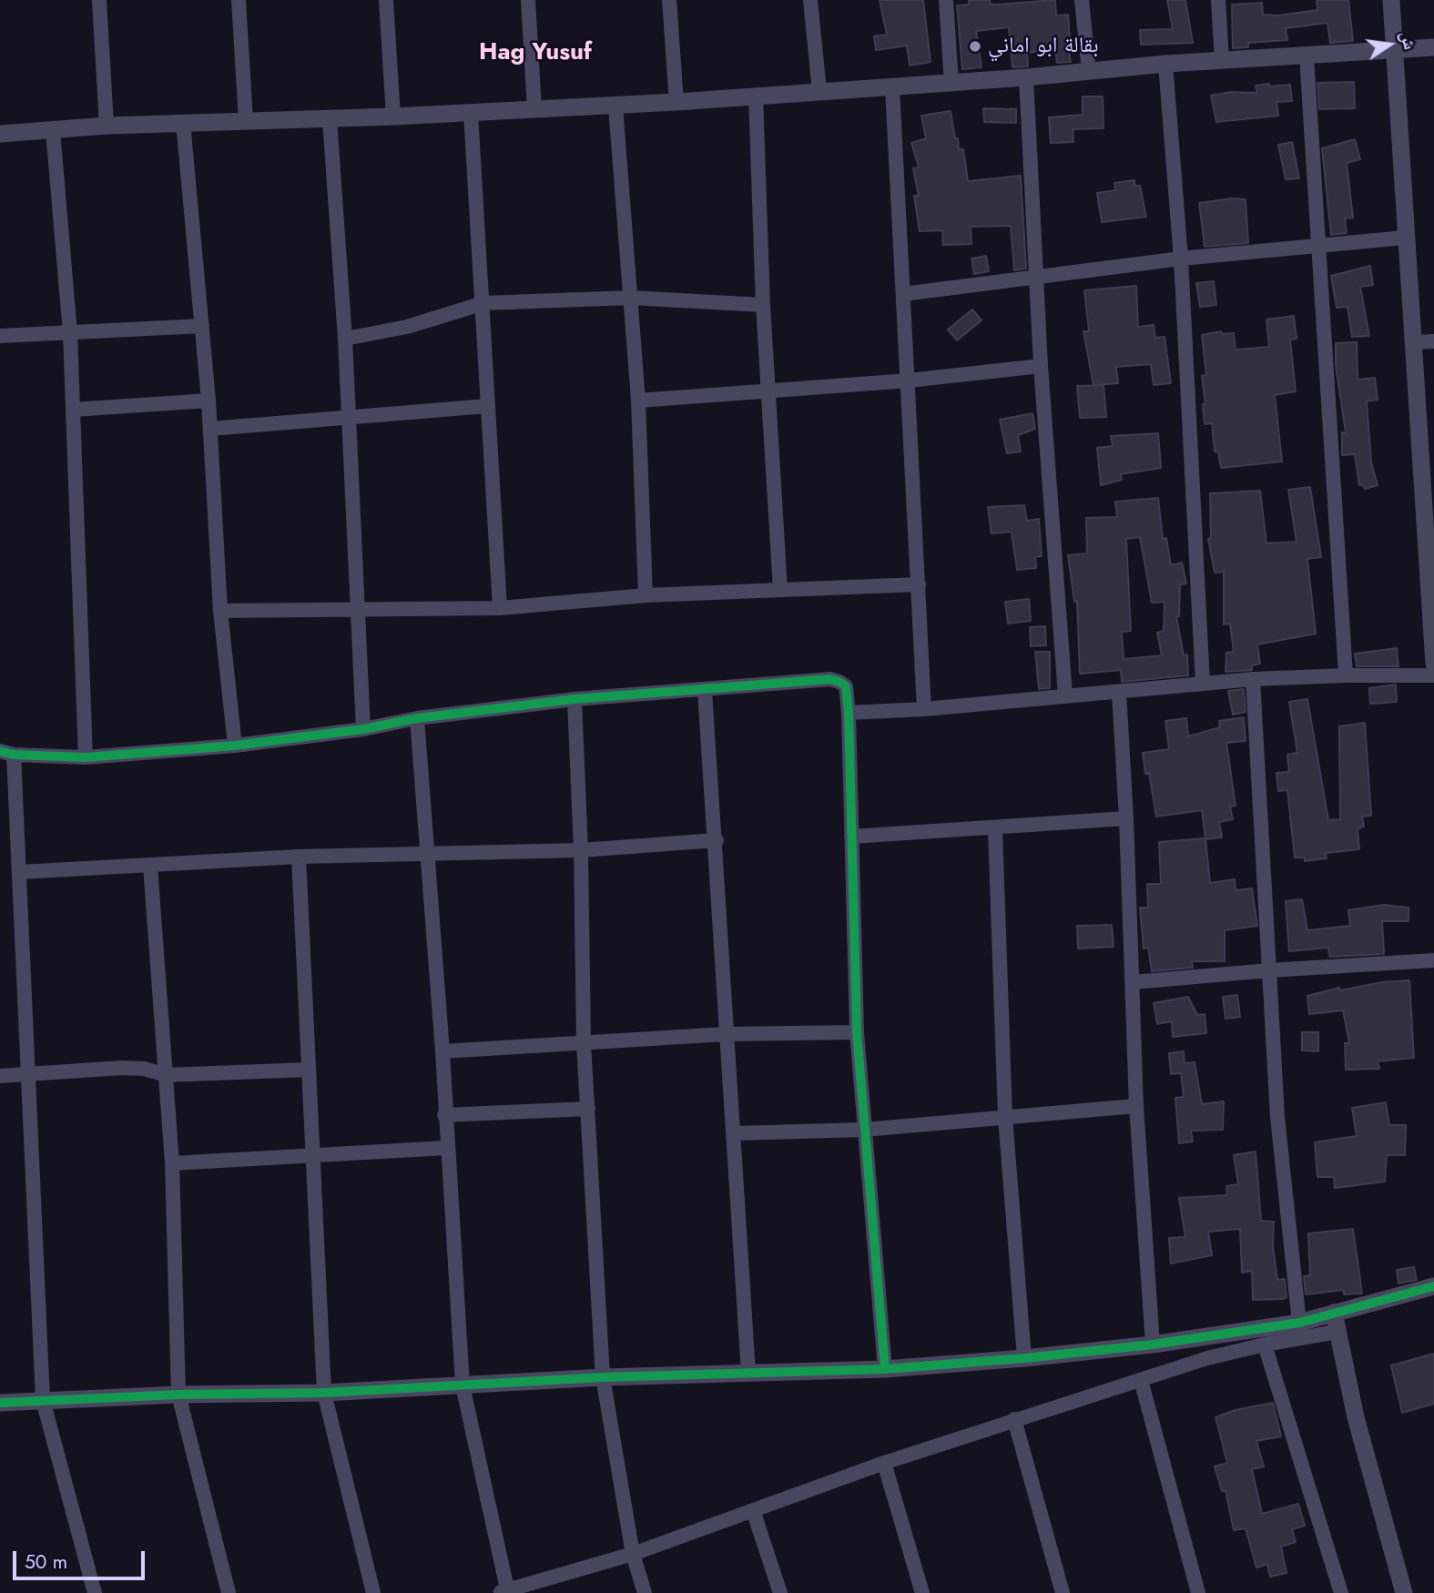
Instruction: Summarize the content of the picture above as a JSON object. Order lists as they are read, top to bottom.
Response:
{
  "districts": ["Hag Yusuf"],
  "places": ["بقالة ابو اماني"],
  "scale_bar": "50 m",
  "north": "right"
}
